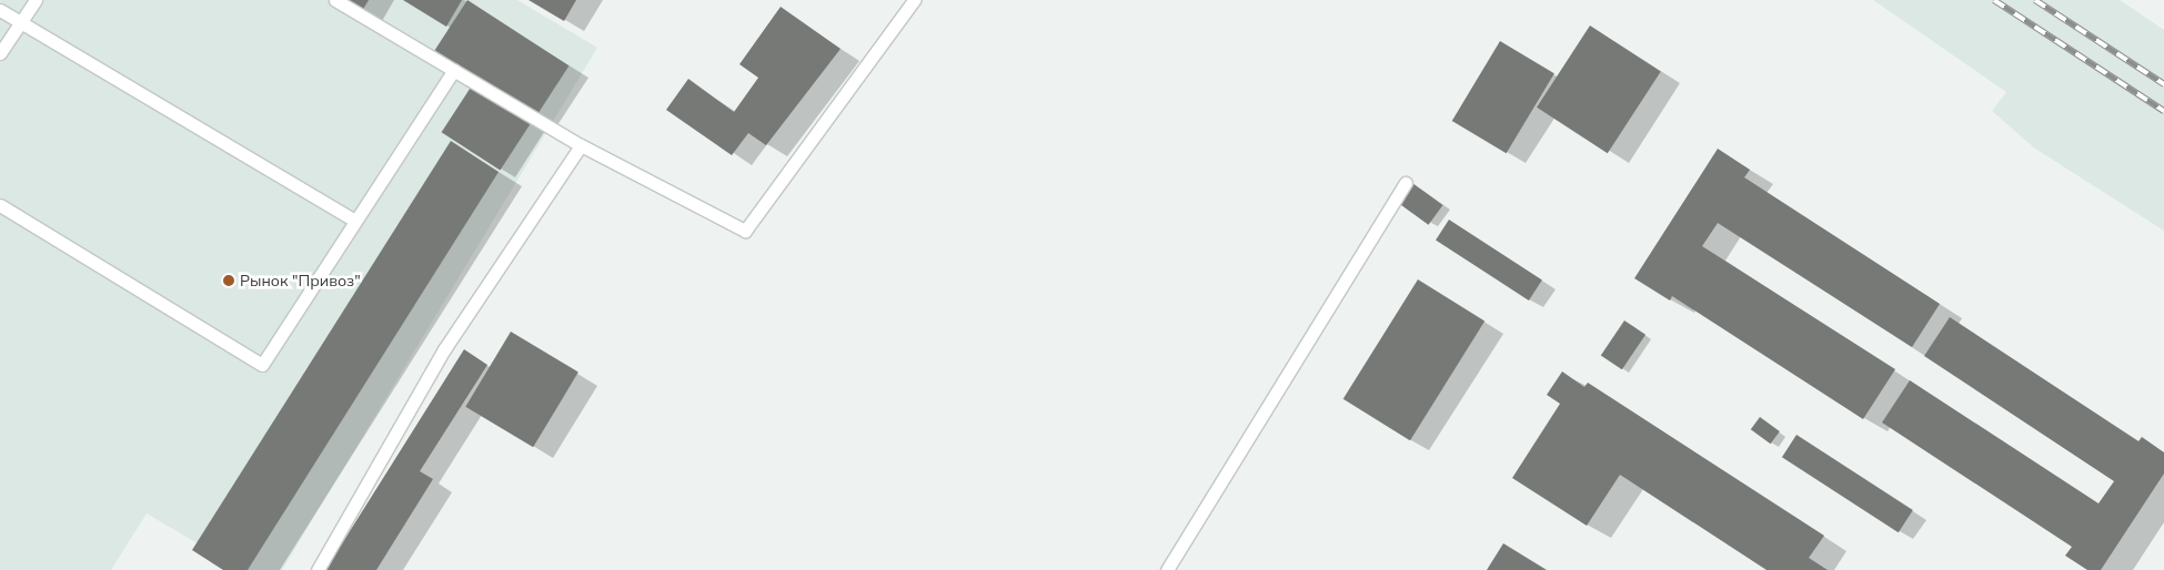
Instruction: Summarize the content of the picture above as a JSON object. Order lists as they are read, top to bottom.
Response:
{
  "places": ["Рынок \"Привоз\""]
}
